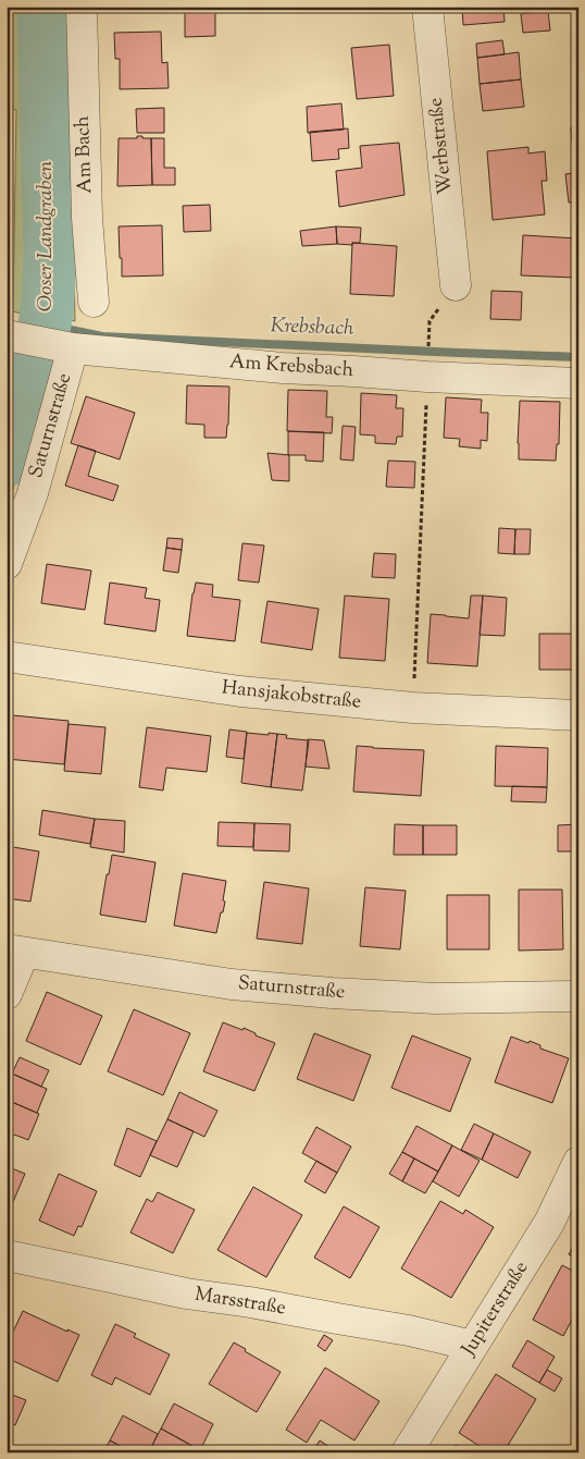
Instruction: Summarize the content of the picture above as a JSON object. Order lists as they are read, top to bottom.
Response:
{
  "streets": {
    "street": [
      "Werbstraße",
      "Am Bach",
      "Am Krebsbach",
      "Saturnstraße",
      "Hansjakobstraße",
      "Marsstraße",
      "Jupiterstraße"
    ]
  },
  "crossings": [
    ["Am Krebsbach", "Saturnstraße"],
    ["Marsstraße", "Jupiterstraße"]
  ],
  "water": ["Ooser Landgraben", "Krebsbach"]
}
